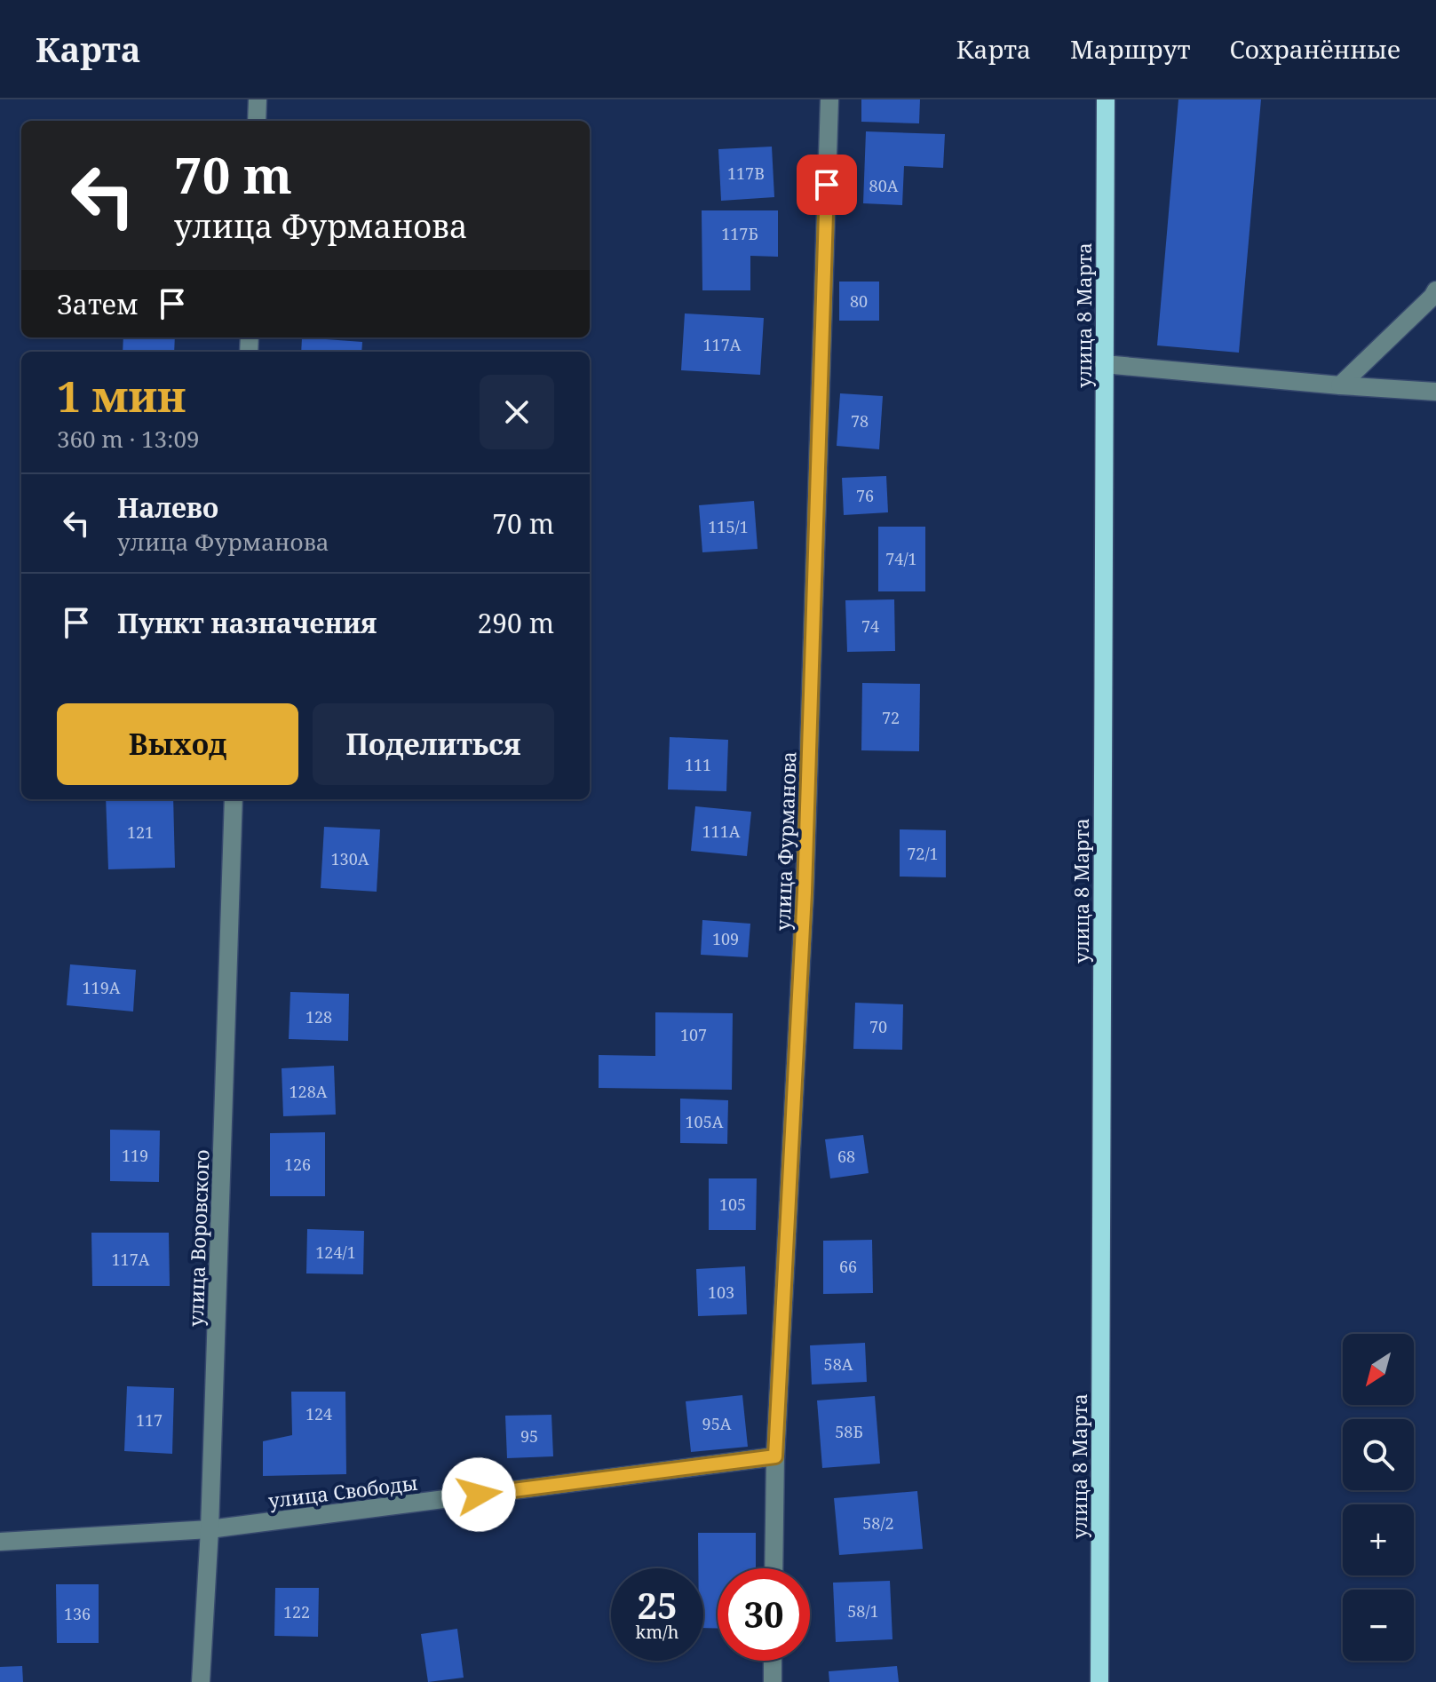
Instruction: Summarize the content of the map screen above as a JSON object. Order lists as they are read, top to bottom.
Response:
{
  "streets": {
    "main road": ["улица 8 Марта"],
    "street": ["улица Фурманова", "улица Воровского", "улица Свободы"]
  },
  "crossings": [
    ["улица Фурманова", "улица Свободы"],
    ["улица Воровского", "улица Свободы"]
  ],
  "house_numbers": [
    "117В",
    "80А",
    "117Б",
    "80",
    "117А",
    "78",
    "76",
    "115/1",
    "74/1",
    "74",
    "72",
    "111",
    "111А",
    "121",
    "72/1",
    "130А",
    "109",
    "119А",
    "128",
    "70",
    "107",
    "128А",
    "105А",
    "119",
    "68",
    "126",
    "105",
    "124/1",
    "117А",
    "66",
    "103",
    "58А",
    "124",
    "117",
    "95А",
    "58Б",
    "95",
    "58/2",
    "58/1",
    "122",
    "136"
  ],
  "north": "bottom left",
  "page": {
    "header": "Карта",
    "nav": ["Карта", "Маршрут", "Сохранённые"],
    "turn": ["70 m", "улица Фурманова"],
    "then": "Затем",
    "heading": ["1 мин", "360 m · 13:09"],
    "list": [
      {
        "name": "Налево",
        "note": "улица Фурманова",
        "value": "70 m"
      },
      {
        "name": "Пункт назначения",
        "value": "290 m"
      }
    ],
    "buttons": ["Выход", "Поделиться"],
    "map_buttons": ["+", "−"],
    "speed": "25 km/h",
    "limit": "30"
  }
}
